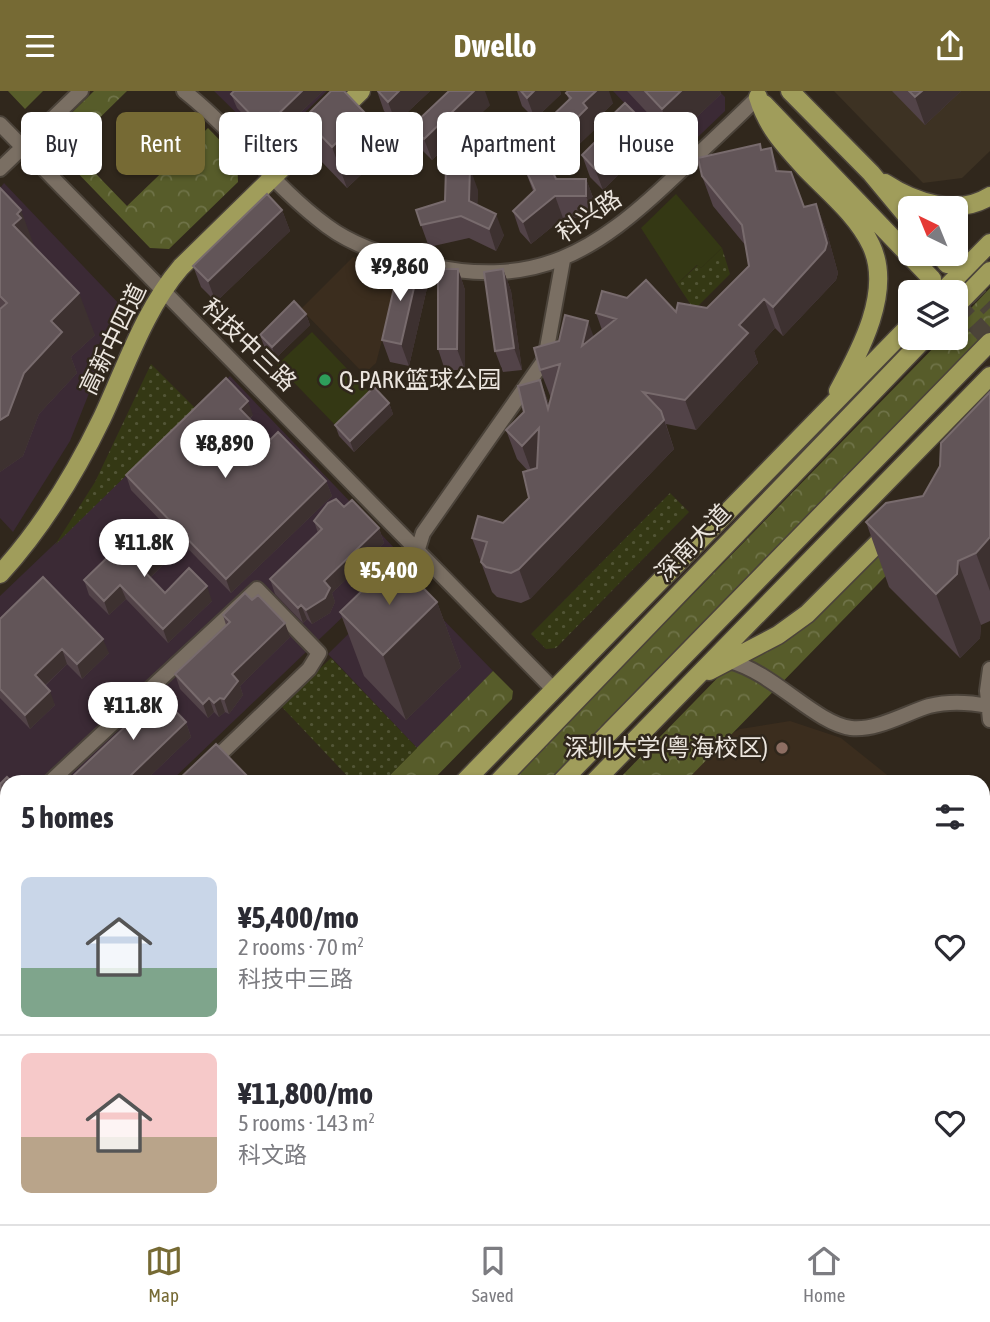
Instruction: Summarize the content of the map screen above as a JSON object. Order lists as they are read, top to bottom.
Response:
{
  "streets": {
    "main road": ["高新中四道", "深南大道"],
    "street": ["科兴路", "科技中三路"]
  },
  "crossings": [
    ["科兴路", "科技中三路"],
    ["高新中四道", "科技中三路"]
  ],
  "places": ["Q-PARK篮球公园", "深圳大学(粤海校区)"],
  "north": "top left",
  "page": {
    "header": "Dwello",
    "chip": [
      "Buy",
      "Rent",
      "Filters",
      "New",
      "Apartment",
      "House"
    ],
    "price": [
      "¥9,860",
      "¥8,890",
      "¥11.8K",
      "¥5,400",
      "¥11.8K"
    ],
    "heading": "5 homes",
    "list": [
      {
        "name": "¥5,400/mo",
        "note": "2 rooms · 70 m² · 科技中三路"
      },
      {
        "name": "¥11,800/mo",
        "note": "5 rooms · 143 m² · 科文路"
      }
    ],
    "tabs": ["Map", "Saved", "Home"]
  }
}
